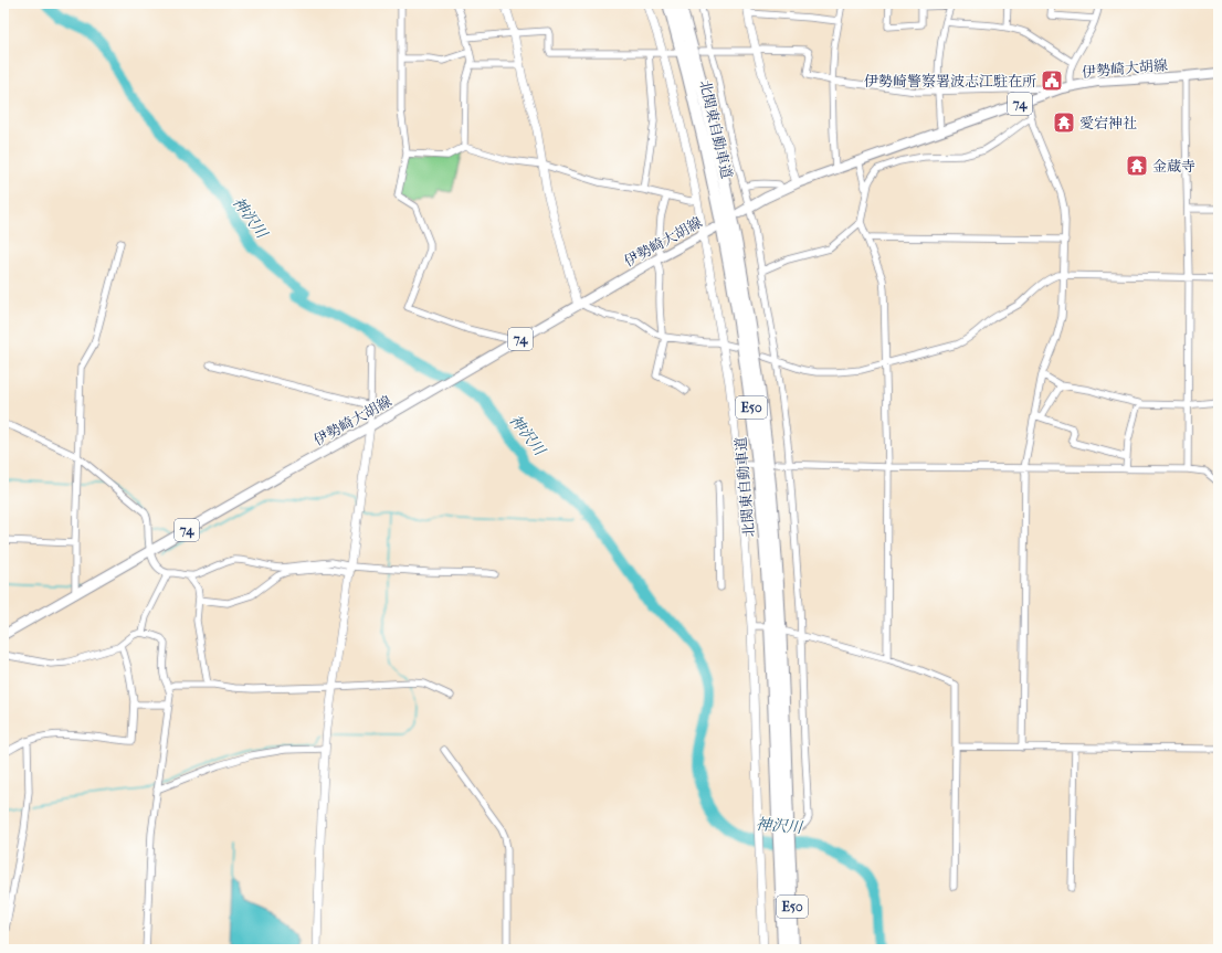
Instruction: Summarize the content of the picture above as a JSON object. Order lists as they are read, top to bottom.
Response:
{
  "streets": {
    "highway": ["北関東自動車道", "E50"],
    "main road": ["伊勢崎大胡線", "74"]
  },
  "water": ["神沢川"],
  "places": {
    "public building": ["伊勢崎警察署波志江駐在所"],
    "temple": ["愛宕神社", "金蔵寺"]
  }
}
